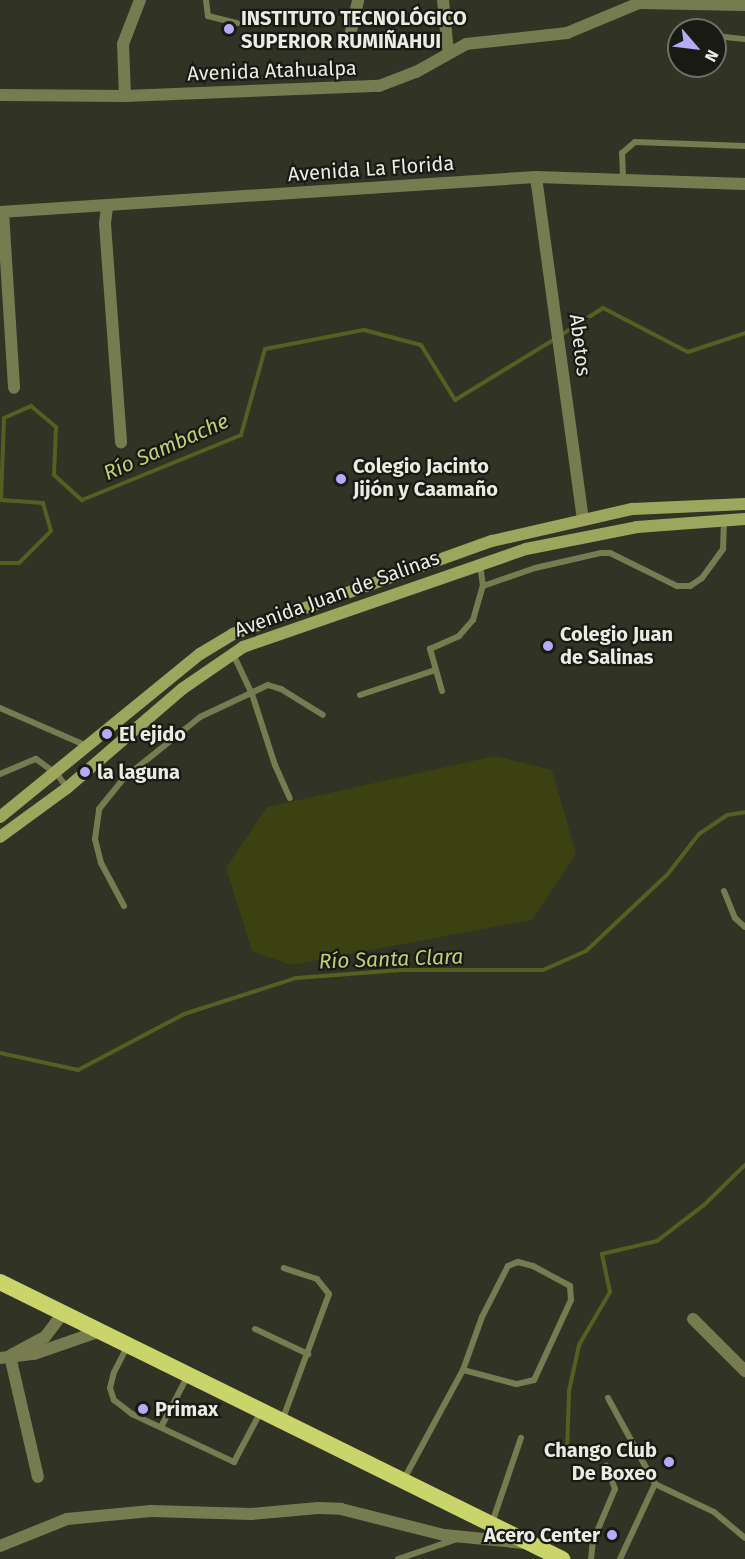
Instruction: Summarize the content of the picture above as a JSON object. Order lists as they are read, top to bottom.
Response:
{
  "streets": {
    "main road": ["Avenida Juan de Salinas"],
    "street": ["Avenida Atahualpa", "Avenida La Florida", "Abetos"]
  },
  "crossings": [
    ["Avenida La Florida", "Abetos"],
    ["Abetos", "Avenida Juan de Salinas"]
  ],
  "water": ["Río Sambache", "Río Santa Clara"],
  "places": [
    "INSTITUTO TECNOLÓGICO SUPERIOR RUMIÑAHUI",
    "Colegio Jacinto Jijón y Caamaño",
    "Colegio Juan de Salinas",
    "El ejido",
    "la laguna",
    "Primax",
    "Chango Club De Boxeo",
    "Acero Center"
  ],
  "north": "bottom right"
}
